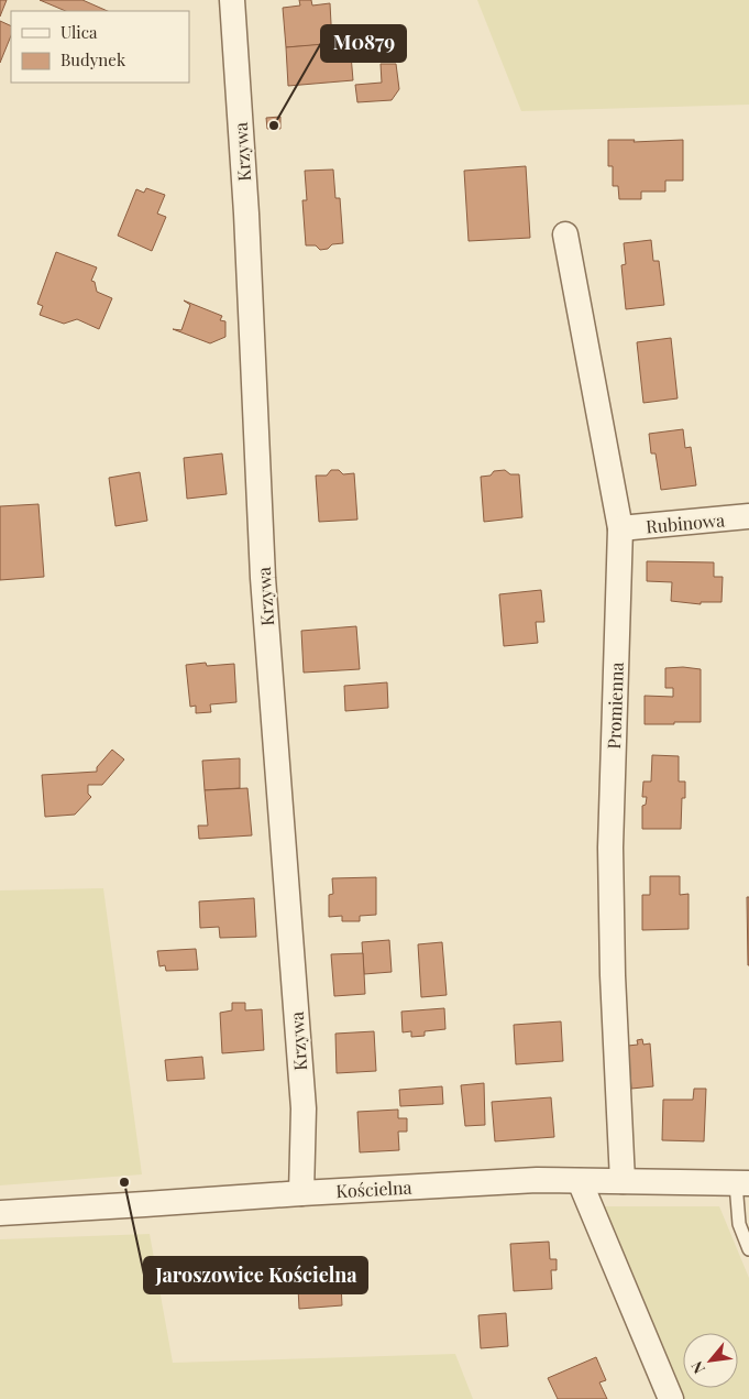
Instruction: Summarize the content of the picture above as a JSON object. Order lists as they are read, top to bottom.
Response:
{
  "streets": {
    "street": [
      "Krzywa",
      "Rubinowa",
      "Promienna",
      "Kościelna"
    ]
  },
  "crossings": [
    ["Krzywa", "Kościelna"],
    ["Rubinowa", "Promienna"],
    ["Promienna", "Kościelna"]
  ],
  "places": ["M0879", "Jaroszowice Kościelna"],
  "legend": ["Ulica", "Budynek"],
  "north": "bottom left"
}
